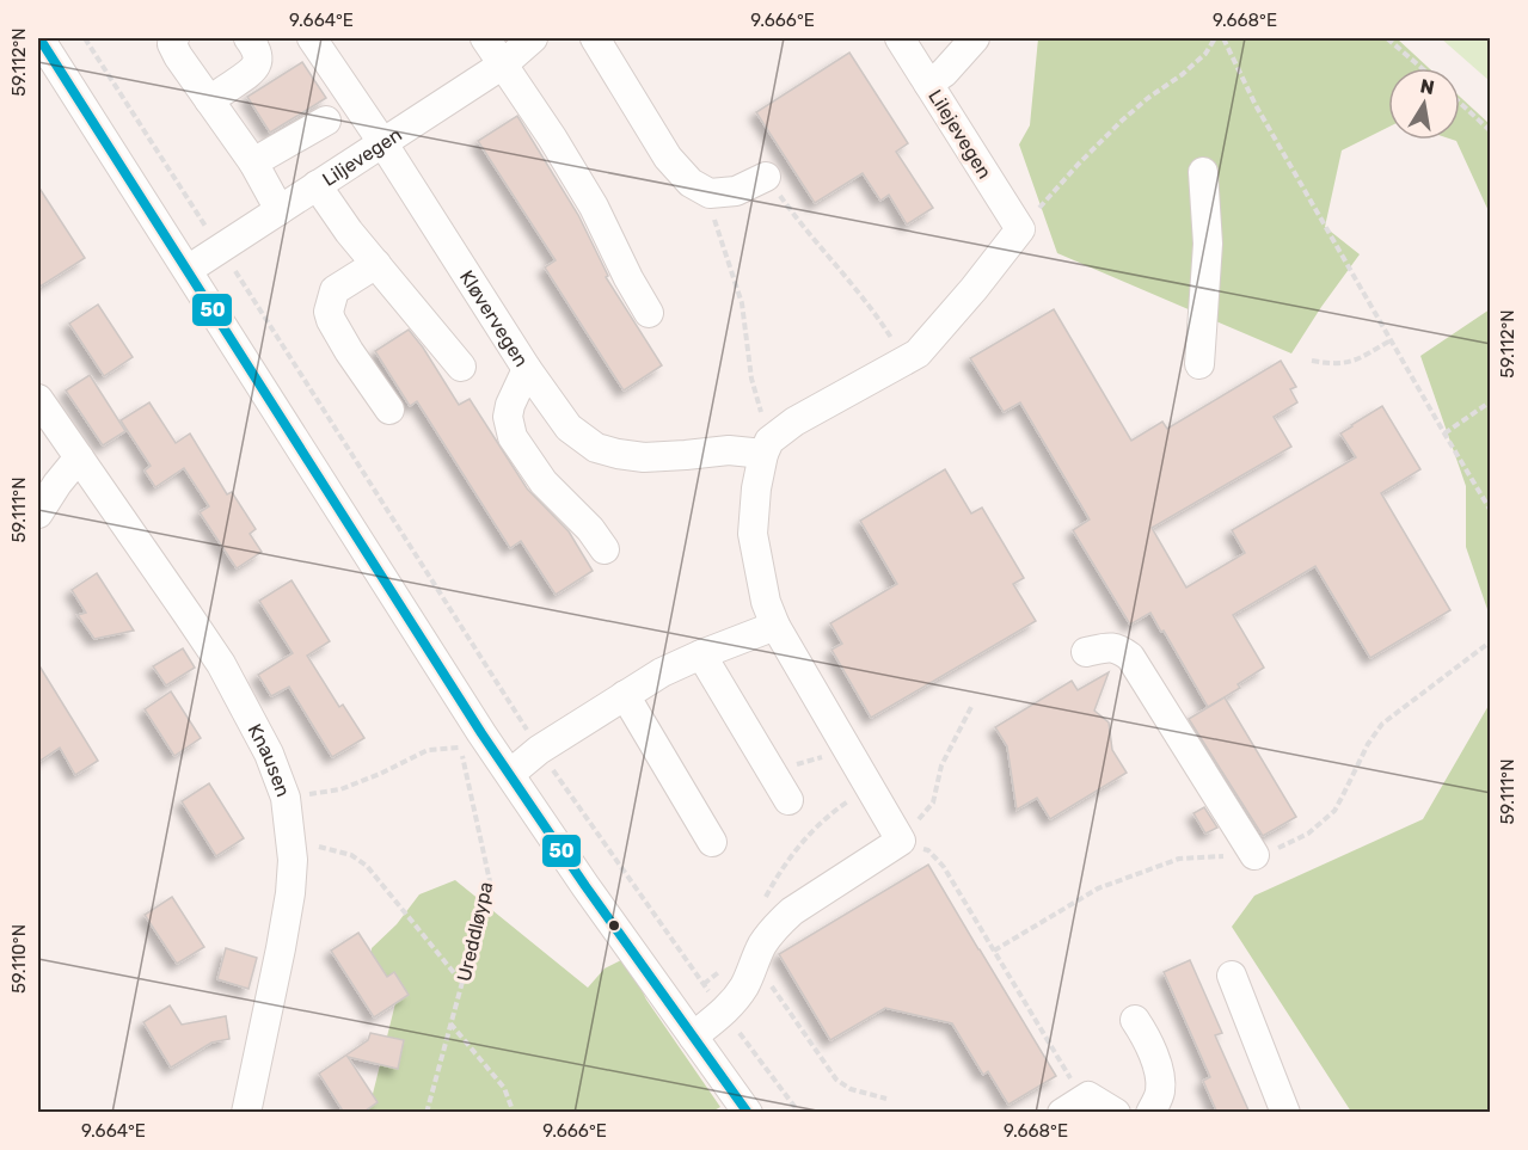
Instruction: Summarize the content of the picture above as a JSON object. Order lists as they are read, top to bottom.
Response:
{
  "streets": {
    "street": [
      "Lilejevegen",
      "Liljevegen",
      "Kløvervegen",
      "Knausen"
    ],
    "path": ["Ureddløypa"]
  },
  "crossings": [
    ["Liljevegen", "Kløvervegen"],
    ["Knausen", "Ureddløypa"]
  ],
  "lines": ["transit line 50"],
  "north": "top",
  "coordinates": [
    "9.664°E",
    "9.666°E",
    "9.668°E",
    "59.112°N",
    "59.111°N",
    "59.110°N"
  ]
}
